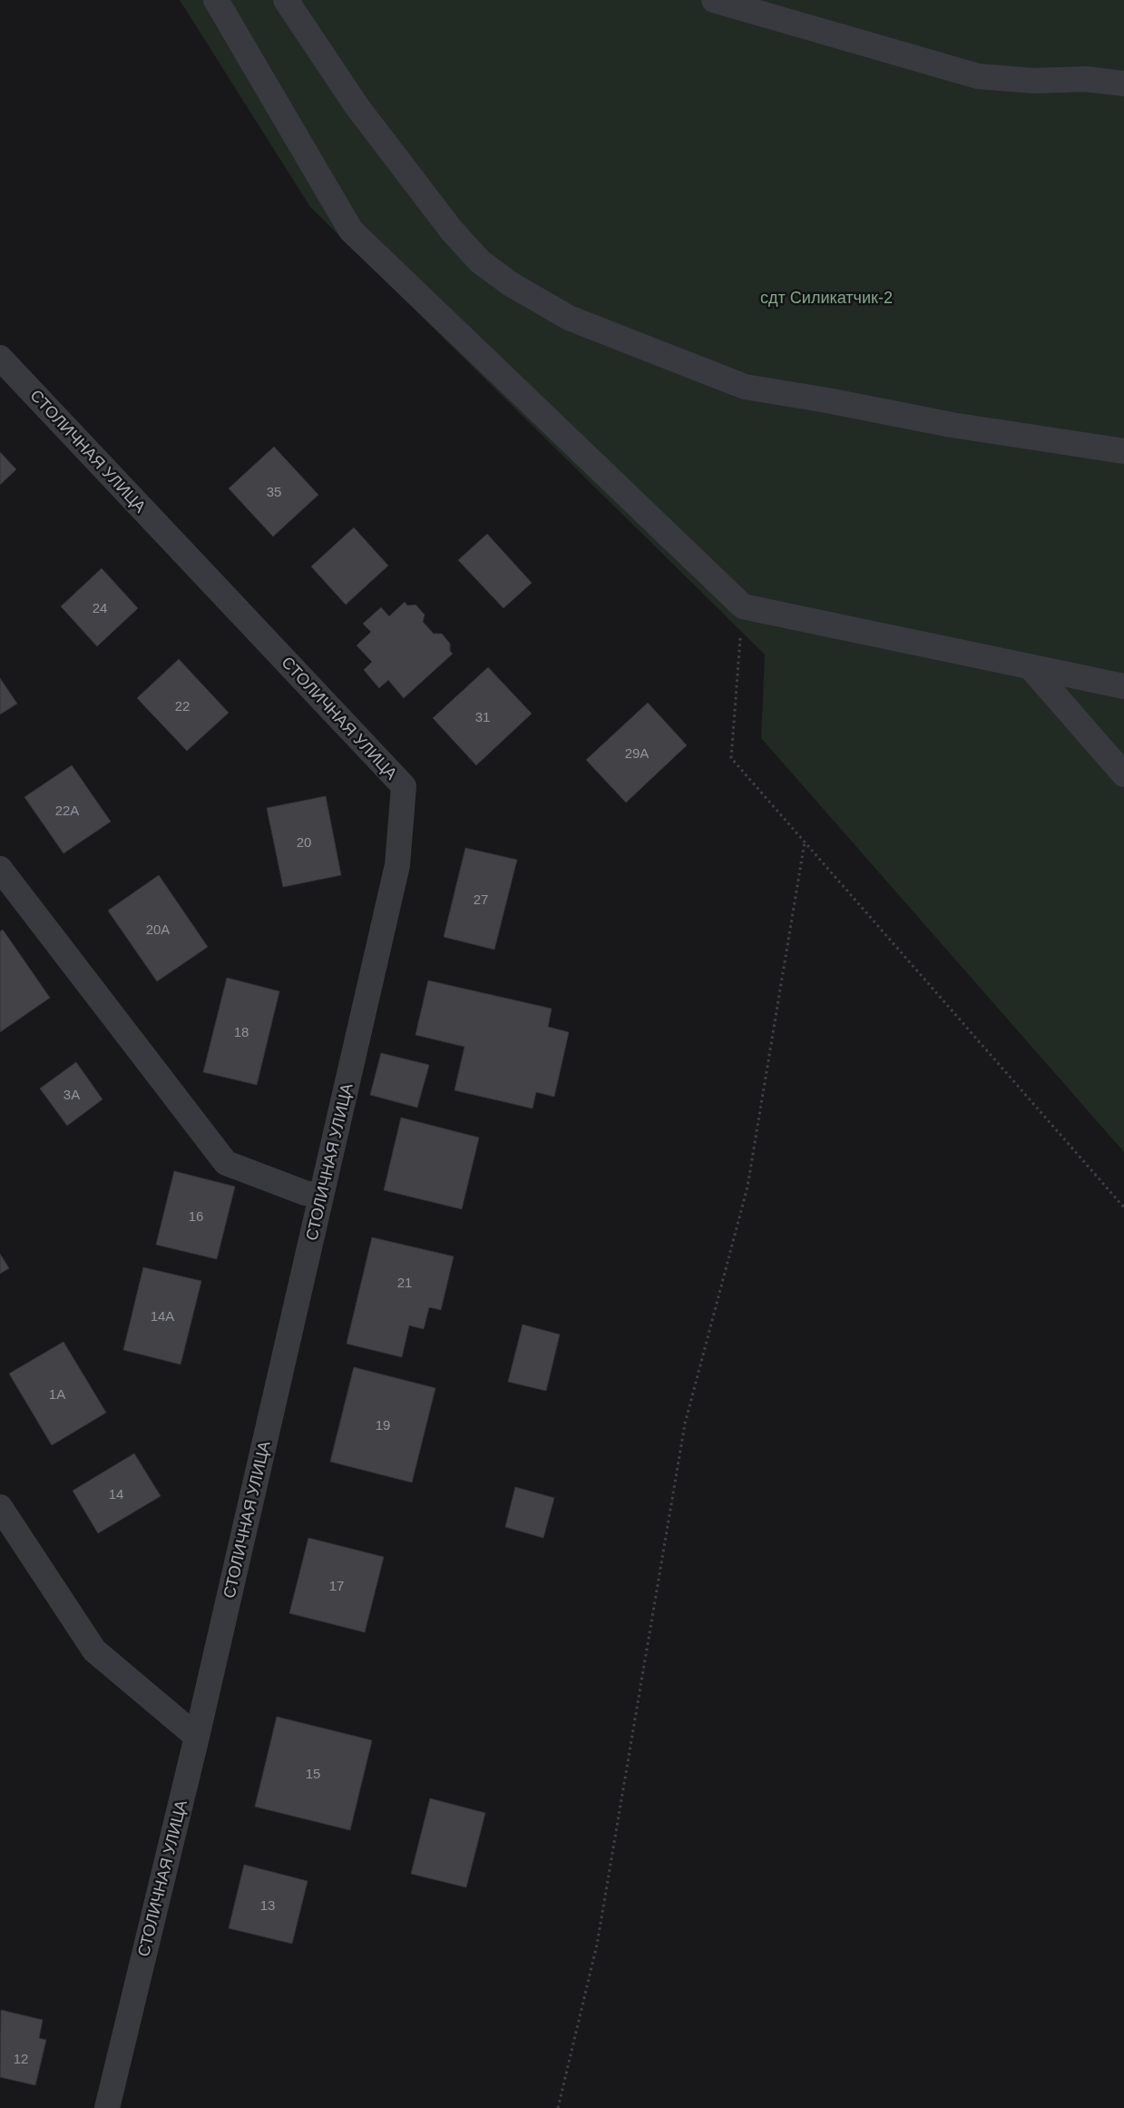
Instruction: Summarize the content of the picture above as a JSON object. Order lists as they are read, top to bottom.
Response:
{
  "streets": {
    "street": ["СТОЛИЧНАЯ УЛИЦА"]
  },
  "parks": ["сдт Силикатчик-2"],
  "house_numbers": [
    "35",
    "24",
    "22",
    "31",
    "29А",
    "22А",
    "20",
    "27",
    "20А",
    "18",
    "3А",
    "16",
    "21",
    "14А",
    "1А",
    "19",
    "14",
    "17",
    "15",
    "13",
    "12"
  ]
}
